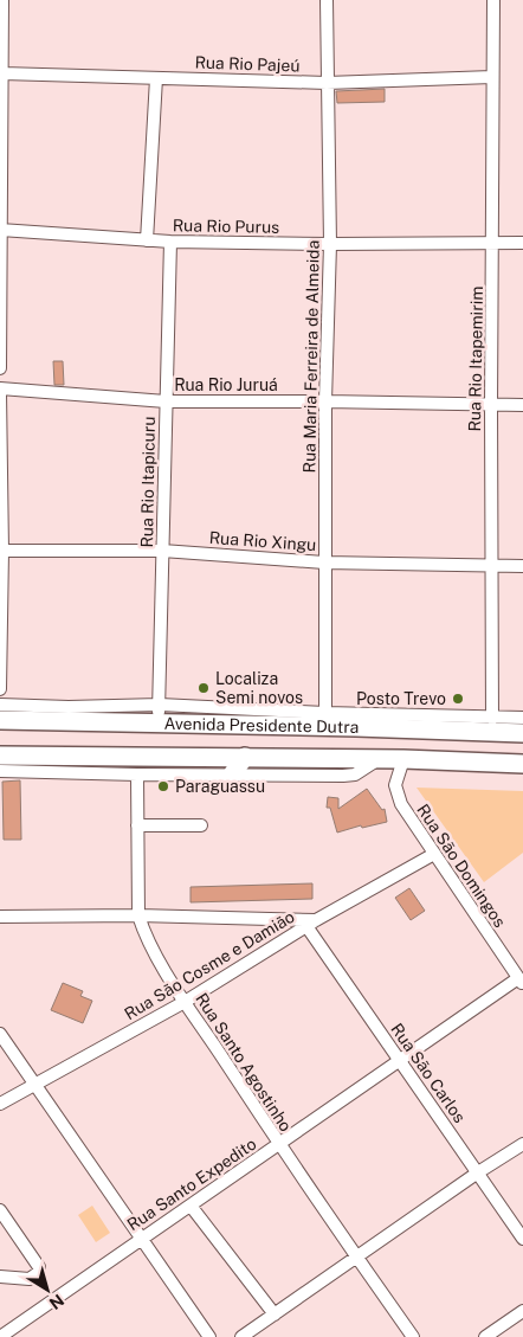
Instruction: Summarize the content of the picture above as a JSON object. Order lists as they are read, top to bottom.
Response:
{
  "streets": {
    "highway": ["Avenida Presidente Dutra"],
    "street": [
      "Rua Rio Pajeú",
      "Rua Rio Purus",
      "Rua Maria Ferreira de Almeida",
      "Rua Rio Itapemirim",
      "Rua Rio Juruá",
      "Rua Rio Itapicuru",
      "Rua Rio Xingu",
      "Rua São Domingos",
      "Rua São Cosme e Damião",
      "Rua Santo Agostinho",
      "Rua São Carlos",
      "Rua Santo Expedito"
    ]
  },
  "crossings": [
    ["Rua Rio Pajeú", "Rua Maria Ferreira de Almeida"],
    ["Rua Rio Pajeú", "Rua Rio Itapemirim"],
    ["Rua Rio Purus", "Rua Maria Ferreira de Almeida"],
    ["Rua Rio Purus", "Rua Rio Itapemirim"],
    ["Rua Rio Purus", "Rua Rio Itapicuru"],
    ["Rua Maria Ferreira de Almeida", "Rua Rio Juruá"],
    ["Rua Maria Ferreira de Almeida", "Rua Rio Xingu"],
    ["Rua Maria Ferreira de Almeida", "Avenida Presidente Dutra"],
    ["Rua Rio Itapemirim", "Rua Rio Juruá"],
    ["Rua Rio Itapemirim", "Rua Rio Xingu"],
    ["Rua Rio Itapemirim", "Avenida Presidente Dutra"],
    ["Rua Rio Juruá", "Rua Rio Itapicuru"],
    ["Rua Rio Itapicuru", "Rua Rio Xingu"],
    ["Rua Rio Itapicuru", "Avenida Presidente Dutra"],
    ["Avenida Presidente Dutra", "Rua São Domingos"],
    ["Rua São Domingos", "Rua São Cosme e Damião"],
    ["Rua São Domingos", "Rua Santo Expedito"],
    ["Rua São Cosme e Damião", "Rua Santo Agostinho"],
    ["Rua São Cosme e Damião", "Rua São Carlos"],
    ["Rua Santo Agostinho", "Rua Santo Expedito"],
    ["Rua São Carlos", "Rua Santo Expedito"]
  ],
  "places": ["Localiza Semi novos", "Posto Trevo", "Paraguassu"],
  "north": "bottom right"
}
